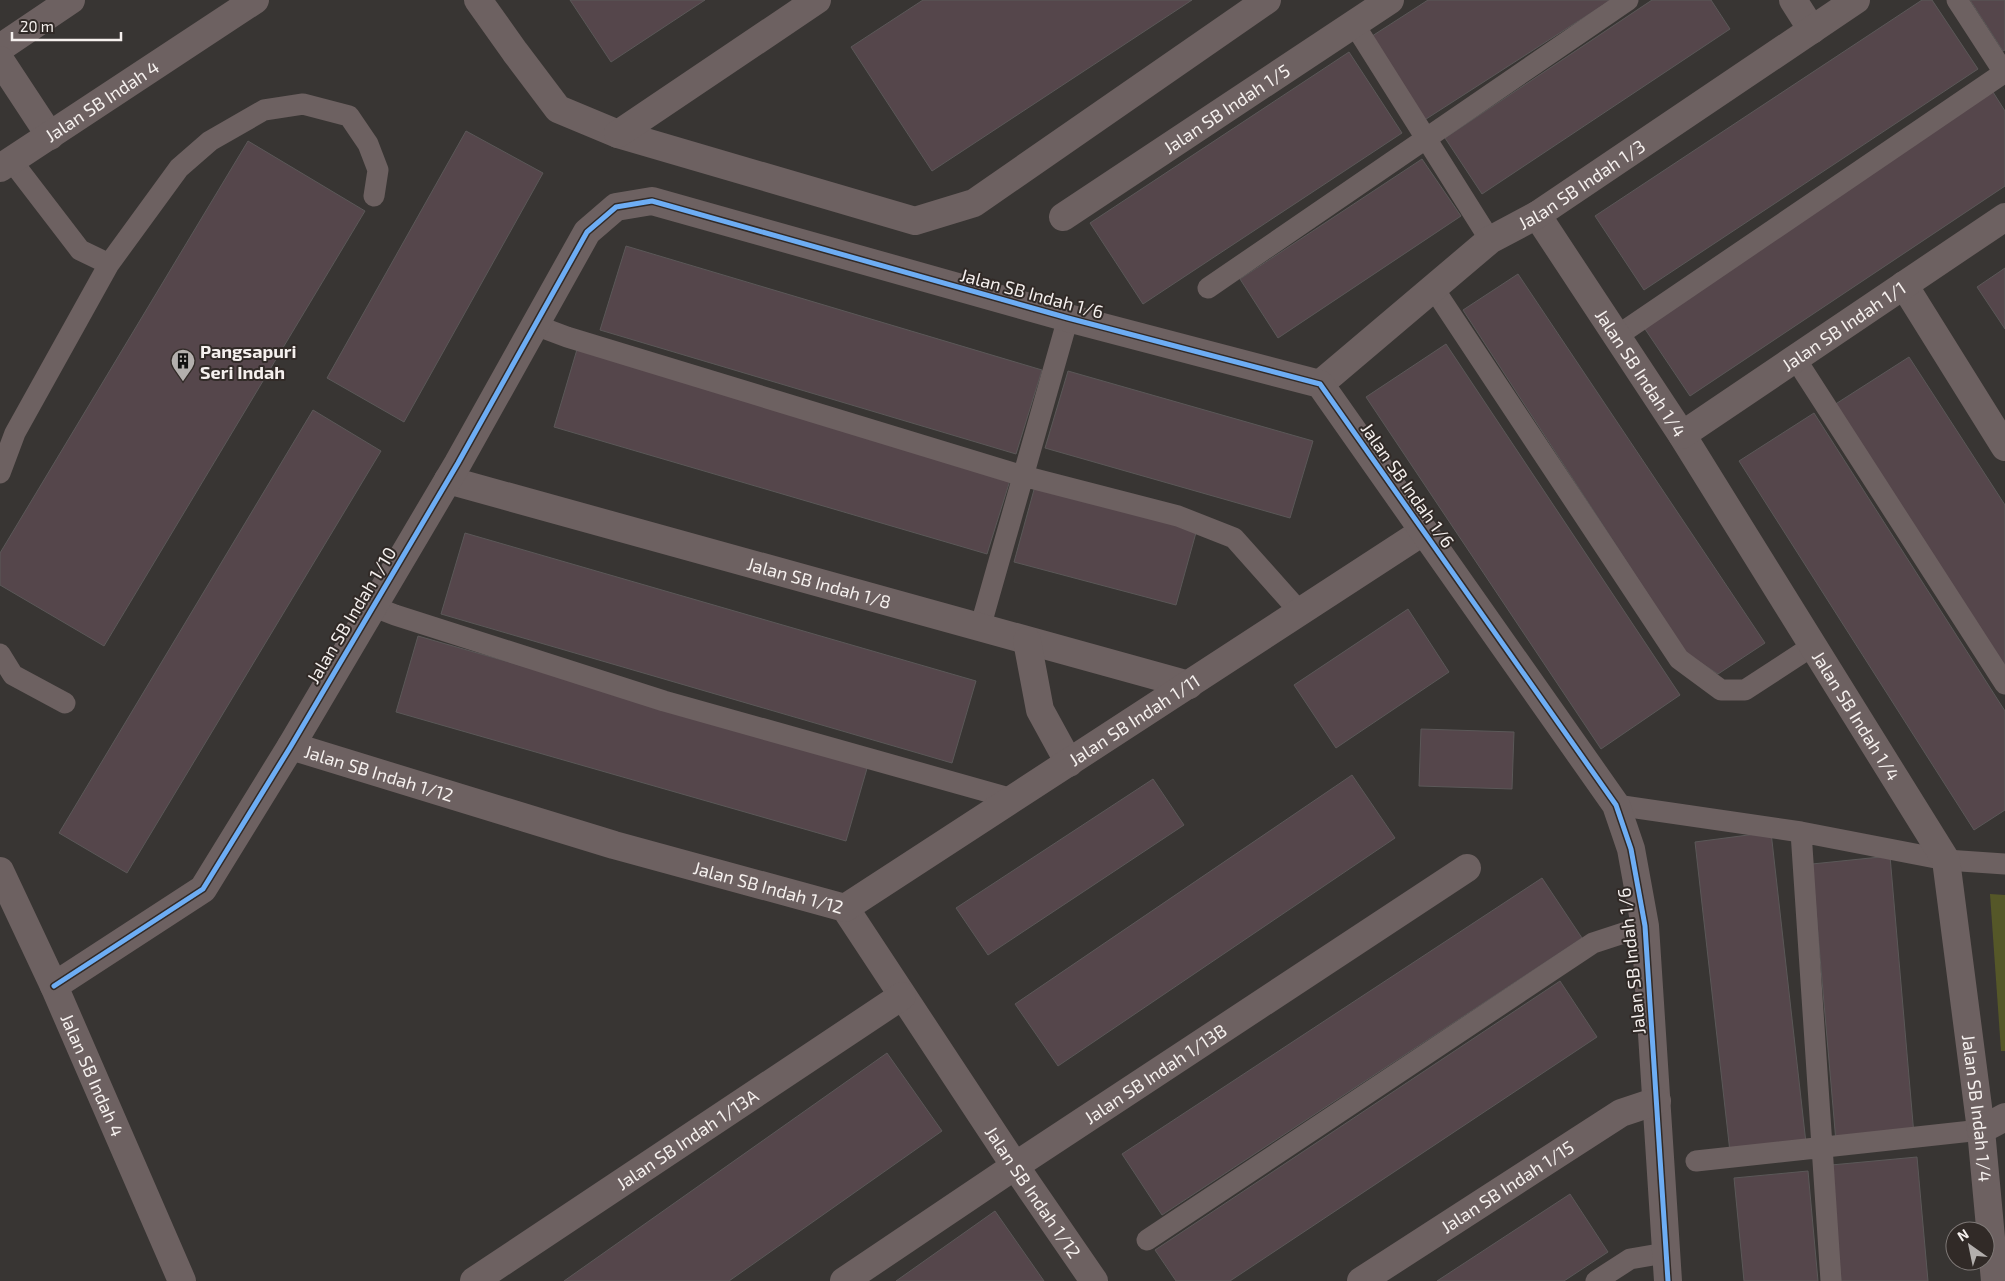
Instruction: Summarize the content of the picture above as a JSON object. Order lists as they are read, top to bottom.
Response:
{
  "streets": {
    "street": [
      "Jalan SB Indah 4",
      "Jalan SB Indah 1/5",
      "Jalan SB Indah 1/3",
      "Jalan SB Indah 1/6",
      "Jalan SB Indah 1/1",
      "Jalan SB Indah 1/4",
      "Jalan SB Indah 1/8",
      "Jalan SB Indah 1/10",
      "Jalan SB Indah 1/11",
      "Jalan SB Indah 1/12",
      "Jalan SB Indah 1/13B",
      "Jalan SB Indah 1/13A",
      "Jalan SB Indah 1/15"
    ]
  },
  "crossings": [
    ["Jalan SB Indah 4", "Jalan SB Indah 1/10"],
    ["Jalan SB Indah 1/3", "Jalan SB Indah 1/6"],
    ["Jalan SB Indah 1/3", "Jalan SB Indah 1/4"],
    ["Jalan SB Indah 1/6", "Jalan SB Indah 1/10"],
    ["Jalan SB Indah 1/6", "Jalan SB Indah 1/11"],
    ["Jalan SB Indah 1/6", "Jalan SB Indah 1/15"],
    ["Jalan SB Indah 1/1", "Jalan SB Indah 1/4"],
    ["Jalan SB Indah 1/8", "Jalan SB Indah 1/10"],
    ["Jalan SB Indah 1/8", "Jalan SB Indah 1/11"],
    ["Jalan SB Indah 1/10", "Jalan SB Indah 1/12"],
    ["Jalan SB Indah 1/11", "Jalan SB Indah 1/12"],
    ["Jalan SB Indah 1/12", "Jalan SB Indah 1/13B"],
    ["Jalan SB Indah 1/12", "Jalan SB Indah 1/13A"]
  ],
  "places": {
    "building": ["Pangsapuri Seri Indah"]
  },
  "scale_bar": "20 m",
  "north": "top left"
}
